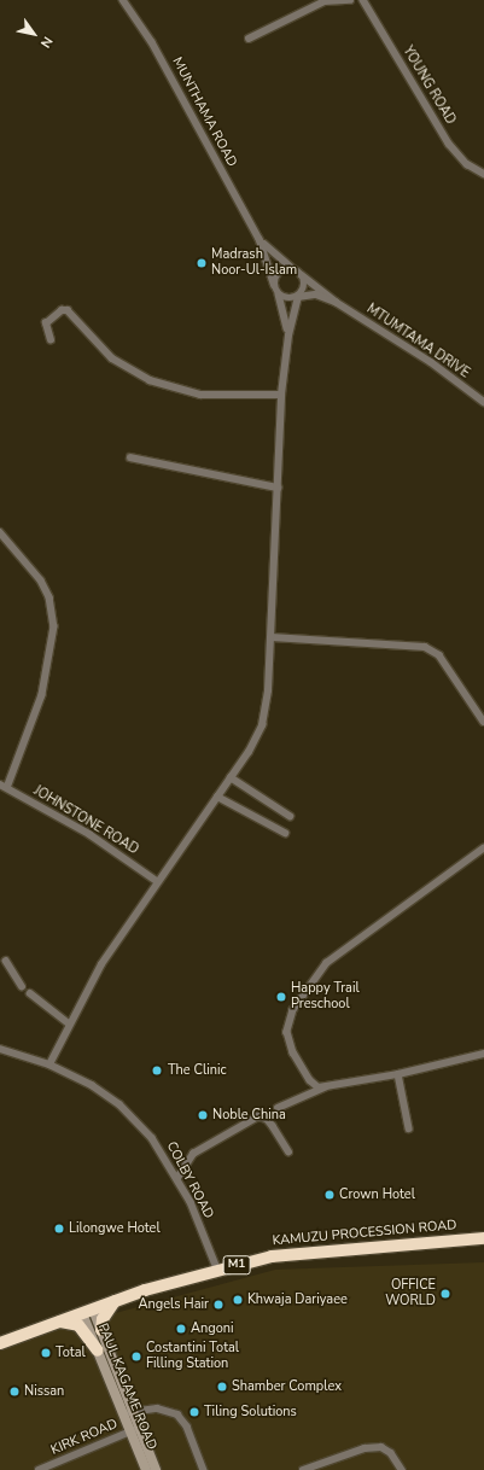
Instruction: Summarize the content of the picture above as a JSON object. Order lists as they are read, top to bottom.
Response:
{
  "streets": {
    "highway": ["KAMUZU PROCESSION ROAD", "M1"],
    "main road": ["PAUL KAGAME ROAD"],
    "street": [
      "YOUNG ROAD",
      "MUNTHAMA ROAD",
      "MTUMTAMA DRIVE",
      "JOHNSTONE ROAD",
      "COLBY ROAD",
      "KIRK ROAD"
    ]
  },
  "crossings": [
    ["COLBY ROAD", "KAMUZU PROCESSION ROAD"],
    ["KAMUZU PROCESSION ROAD", "PAUL KAGAME ROAD"],
    ["PAUL KAGAME ROAD", "KIRK ROAD"]
  ],
  "places": [
    "Madrash Noor-Ul-Islam",
    "Happy Trail Preschool",
    "The Clinic",
    "Noble China",
    "Crown Hotel",
    "Lilongwe Hotel",
    "OFFICE WORLD",
    "Khwaja Dariyaee",
    "Angels Hair",
    "Angoni",
    "Total",
    "Costantini Total Filling Station",
    "Shamber Complex",
    "Nissan",
    "Tiling Solutions"
  ],
  "north": "bottom right"
}
